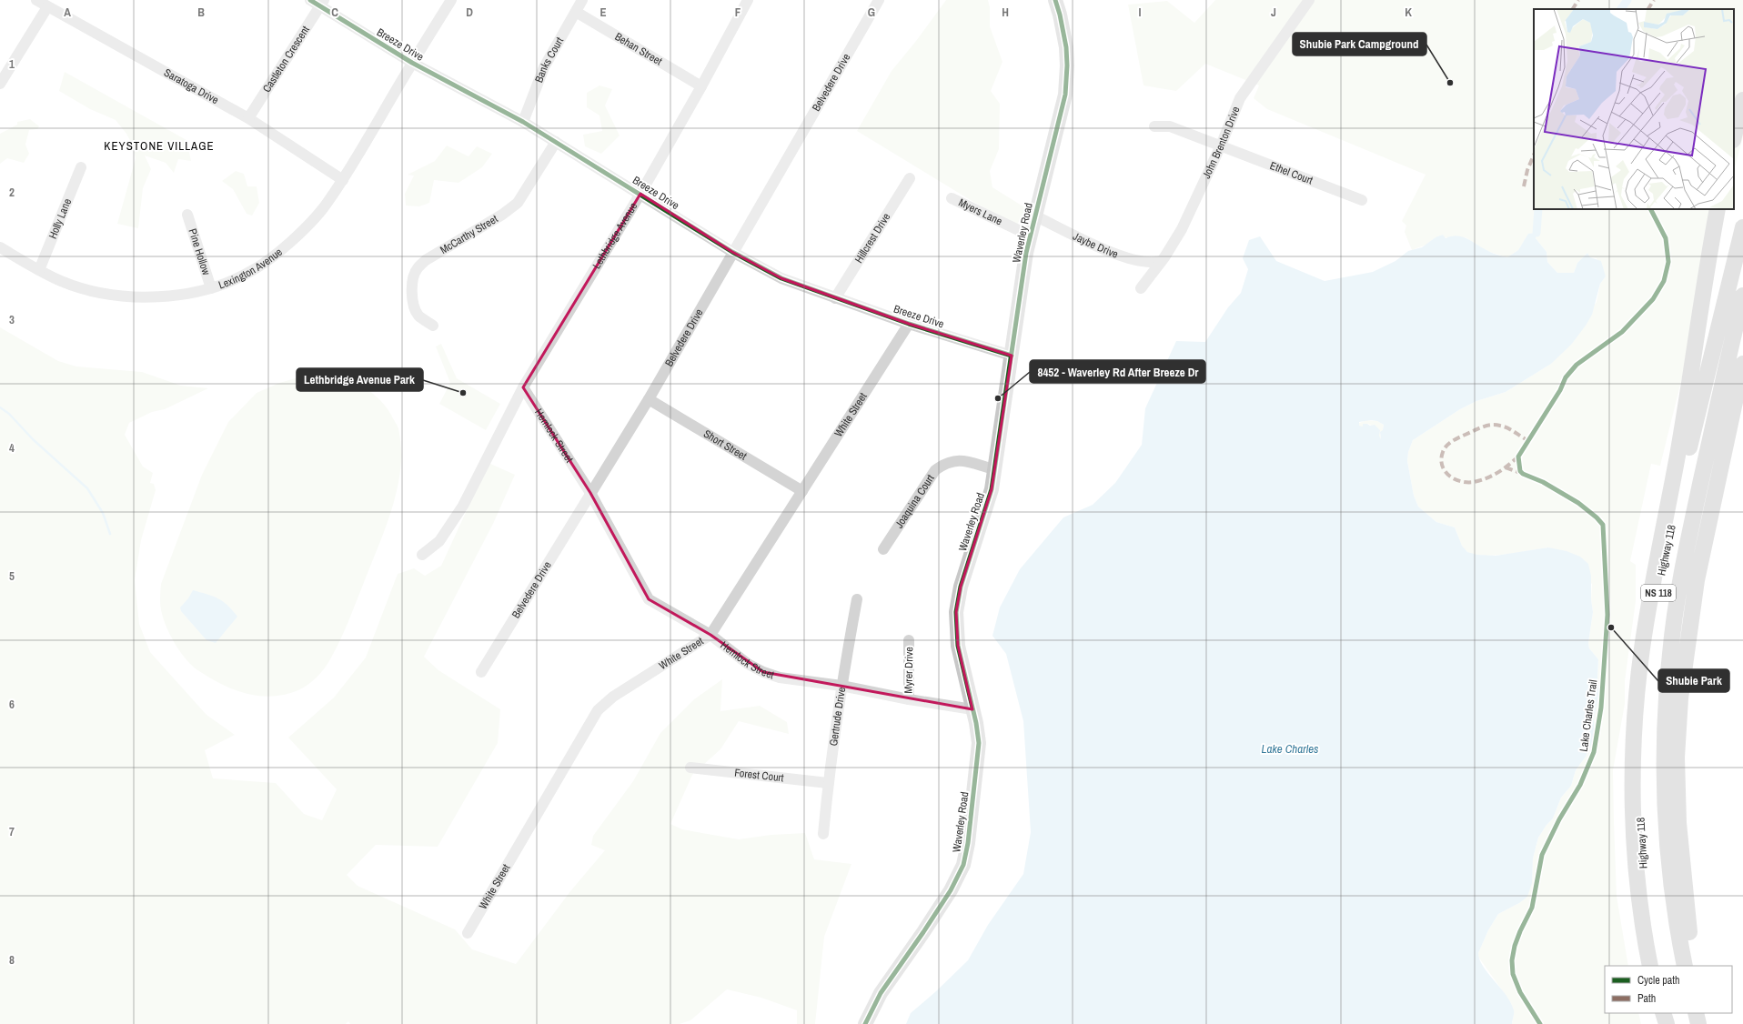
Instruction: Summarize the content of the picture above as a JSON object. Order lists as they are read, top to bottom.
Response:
{
  "streets": {
    "highway": ["Highway 118", "NS 118"],
    "main road": ["Waverley Road"],
    "street": [
      "Breeze Drive",
      "Behan Street",
      "Castleton Crescent",
      "Banks Court",
      "Belvedere Drive",
      "Saratoga Drive",
      "John Brenton Drive",
      "Ethel Court",
      "Myers Lane",
      "Holly Lane",
      "McCarthy Street",
      "Lethbridge Avenue",
      "Hillcrest Drive",
      "Jaybe Drive",
      "Pine Hollow",
      "Lexington Avenue",
      "White Street",
      "Hemlock Street",
      "Short Street",
      "Joaquina Court",
      "Myrer Drive",
      "Gertrude Drive",
      "Forest Court"
    ],
    "cycle path": ["Lake Charles Trail"]
  },
  "crossings": [
    ["Breeze Drive", "Castleton Crescent"],
    ["Breeze Drive", "Banks Court"],
    ["Breeze Drive", "Belvedere Drive"],
    ["Breeze Drive", "Waverley Road"],
    ["Breeze Drive", "McCarthy Street"],
    ["Breeze Drive", "Lethbridge Avenue"],
    ["Breeze Drive", "Hillcrest Drive"],
    ["Breeze Drive", "Lexington Avenue"],
    ["Breeze Drive", "White Street"],
    ["Behan Street", "Banks Court"],
    ["Behan Street", "Lethbridge Avenue"],
    ["Castleton Crescent", "Saratoga Drive"],
    ["Belvedere Drive", "Hemlock Street"],
    ["Belvedere Drive", "Short Street"],
    ["Saratoga Drive", "Lexington Avenue"],
    ["John Brenton Drive", "Ethel Court"],
    ["John Brenton Drive", "Jaybe Drive"],
    ["Myers Lane", "Waverley Road"],
    ["Holly Lane", "Lexington Avenue"],
    ["Waverley Road", "Jaybe Drive"],
    ["Waverley Road", "Hemlock Street"],
    ["Waverley Road", "Joaquina Court"],
    ["Lethbridge Avenue", "Hemlock Street"],
    ["Pine Hollow", "Lexington Avenue"],
    ["White Street", "Hemlock Street"],
    ["White Street", "Short Street"],
    ["Hemlock Street", "Myrer Drive"],
    ["Hemlock Street", "Gertrude Drive"],
    ["Gertrude Drive", "Forest Court"]
  ],
  "districts": ["KEYSTONE VILLAGE"],
  "water": ["Lake Charles"],
  "places": [
    "Shubie Park Campground",
    "Lethbridge Avenue Park",
    "8452 - Waverley Rd After Breeze Dr",
    "Shubie Park"
  ],
  "legend": ["Cycle path", "Path"],
  "grid": {
    "columns": [
      "A",
      "B",
      "C",
      "D",
      "E",
      "F",
      "G",
      "H",
      "I",
      "J",
      "K"
    ],
    "rows": [
      "1",
      "2",
      "3",
      "4",
      "5",
      "6",
      "7",
      "8"
    ]
  }
}
